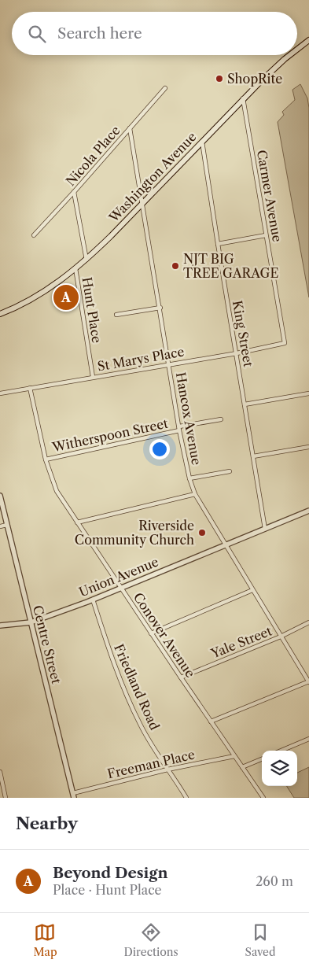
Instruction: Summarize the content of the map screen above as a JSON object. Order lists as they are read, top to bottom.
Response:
{
  "streets": {
    "main road": ["Washington Avenue"],
    "street": [
      "Nicola Place",
      "Carmer Avenue",
      "Hunt Place",
      "King Street",
      "St Marys Place",
      "Hancox Avenue",
      "Witherspoon Street",
      "Union Avenue",
      "Conover Avenue",
      "Yale Street",
      "Centre Street",
      "Friedland Road",
      "Freeman Place"
    ]
  },
  "crossings": [
    ["Nicola Place", "Hancox Avenue"],
    ["Washington Avenue", "Carmer Avenue"],
    ["Washington Avenue", "Hunt Place"],
    ["Washington Avenue", "King Street"],
    ["Washington Avenue", "Hancox Avenue"],
    ["Carmer Avenue", "St Marys Place"],
    ["Hunt Place", "St Marys Place"],
    ["King Street", "St Marys Place"],
    ["King Street", "Union Avenue"],
    ["St Marys Place", "Hancox Avenue"],
    ["St Marys Place", "Conover Avenue"],
    ["Hancox Avenue", "Witherspoon Street"],
    ["Hancox Avenue", "Union Avenue"],
    ["Hancox Avenue", "Yale Street"],
    ["Witherspoon Street", "Conover Avenue"],
    ["Union Avenue", "Conover Avenue"],
    ["Union Avenue", "Centre Street"],
    ["Union Avenue", "Friedland Road"],
    ["Conover Avenue", "Yale Street"],
    ["Conover Avenue", "Freeman Place"],
    ["Centre Street", "Freeman Place"],
    ["Friedland Road", "Freeman Place"]
  ],
  "places": ["ShopRite", "NJT BIG TREE GARAGE", "Riverside Community Church"],
  "page": {
    "search": "Search here",
    "pins": "A",
    "heading": "Nearby",
    "list": [
      {
        "mark": "A",
        "name": "Beyond Design",
        "note": "Place · Hunt Place",
        "value": "260 m"
      }
    ],
    "nav": ["Map", "Directions", "Saved"]
  }
}
